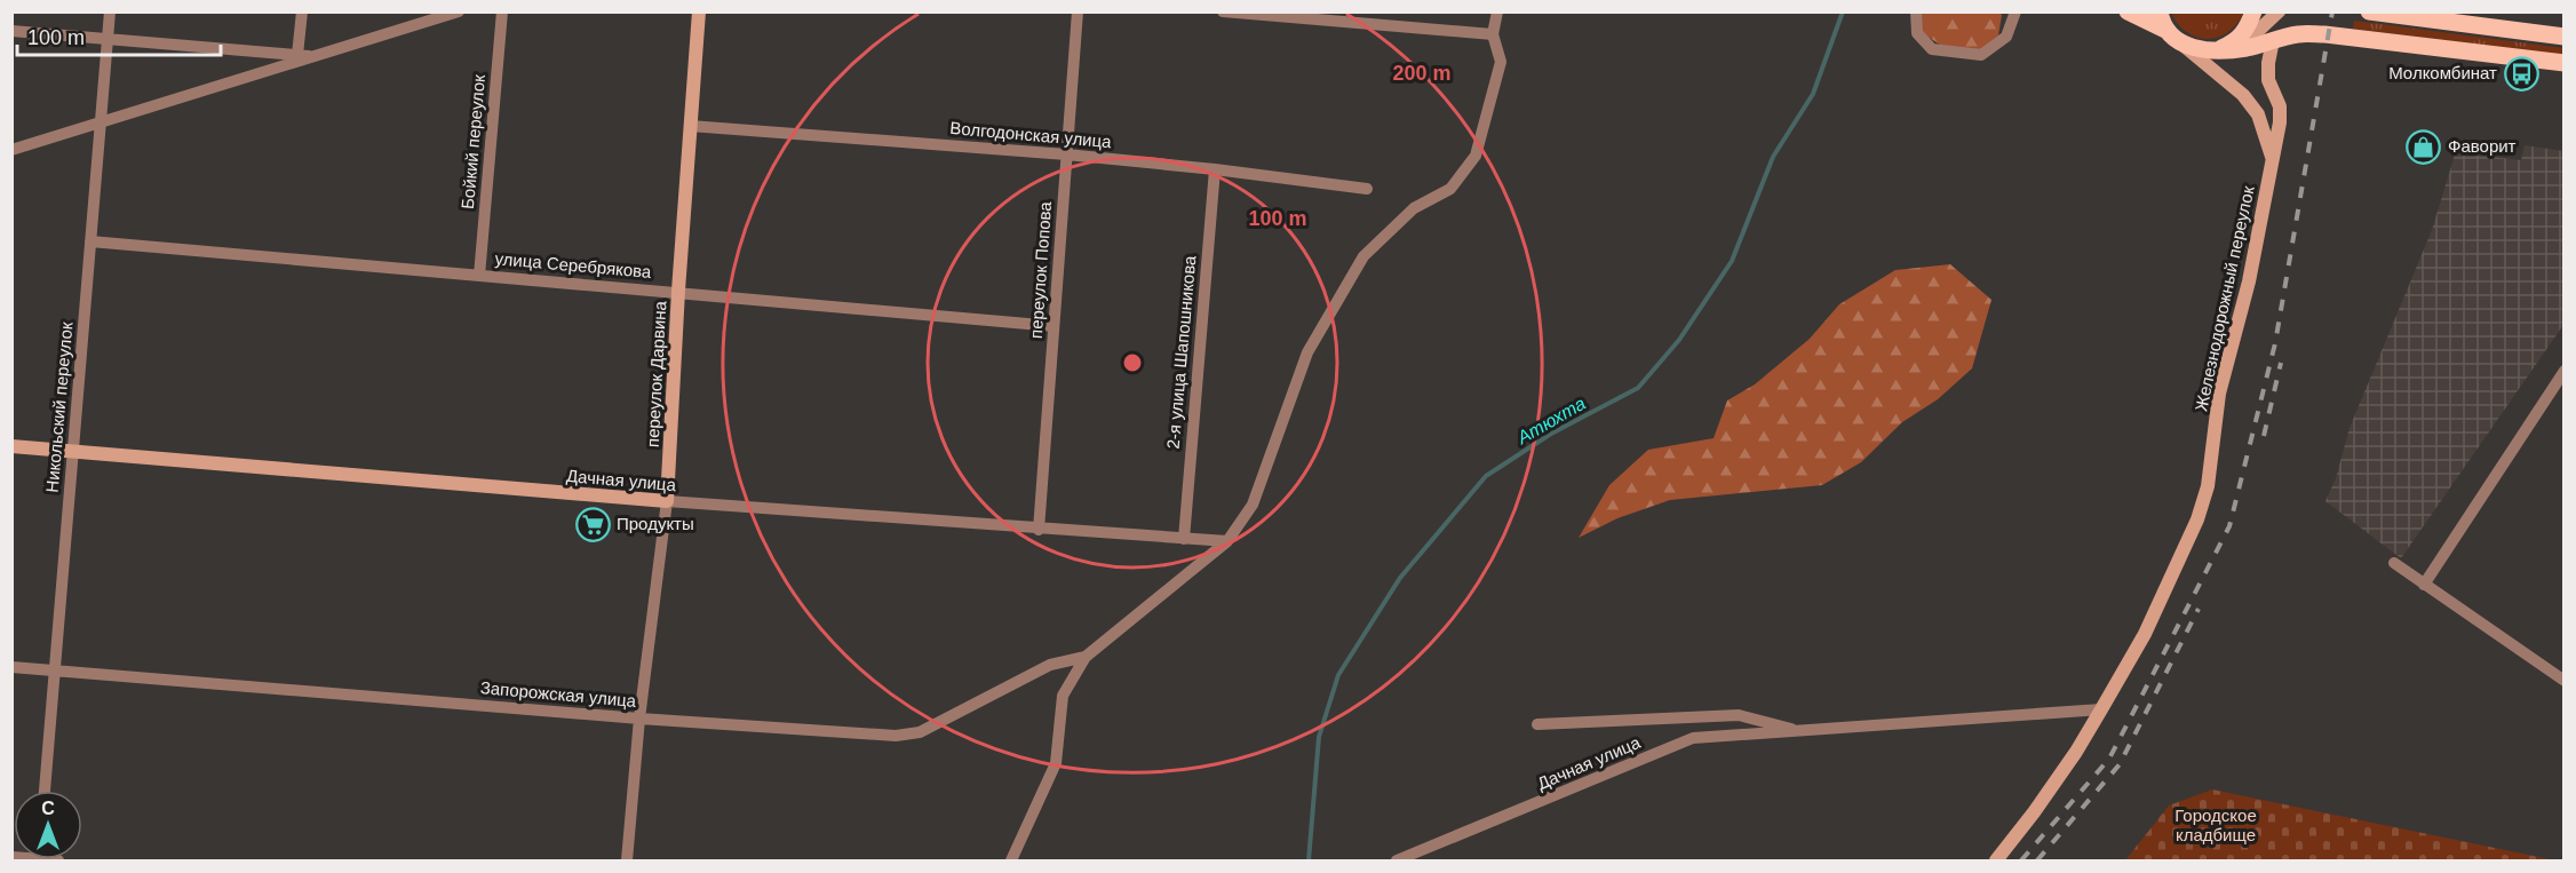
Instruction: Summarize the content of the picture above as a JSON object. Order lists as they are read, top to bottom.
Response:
{
  "streets": {
    "street": [
      "Волгодонская улица",
      "Бойкий переулок",
      "улица Серебрякова",
      "переулок Попова",
      "Железнодорожный переулок",
      "2-я улица Шапошникова",
      "переулок Дарвина",
      "Никольский переулок",
      "Дачная улица",
      "Запорожская улица"
    ]
  },
  "crossings": [
    ["Волгодонская улица", "переулок Попова"],
    ["Волгодонская улица", "2-я улица Шапошникова"],
    ["Волгодонская улица", "переулок Дарвина"],
    ["Бойкий переулок", "улица Серебрякова"],
    ["улица Серебрякова", "переулок Попова"],
    ["улица Серебрякова", "переулок Дарвина"],
    ["улица Серебрякова", "Никольский переулок"],
    ["переулок Попова", "Дачная улица"],
    ["Железнодорожный переулок", "Дачная улица"],
    ["2-я улица Шапошникова", "Дачная улица"],
    ["переулок Дарвина", "Дачная улица"],
    ["переулок Дарвина", "Запорожская улица"],
    ["Никольский переулок", "Дачная улица"],
    ["Никольский переулок", "Запорожская улица"]
  ],
  "water": ["Атюхта"],
  "parks": ["Городское кладбище"],
  "places": {
    "bus stop": ["Молкомбинат"],
    "shop": ["Фаворит"],
    "supermarket": ["Продукты"]
  },
  "scale_bar": "100 m",
  "north": "top",
  "rings": ["200 m", "100 m"]
}
